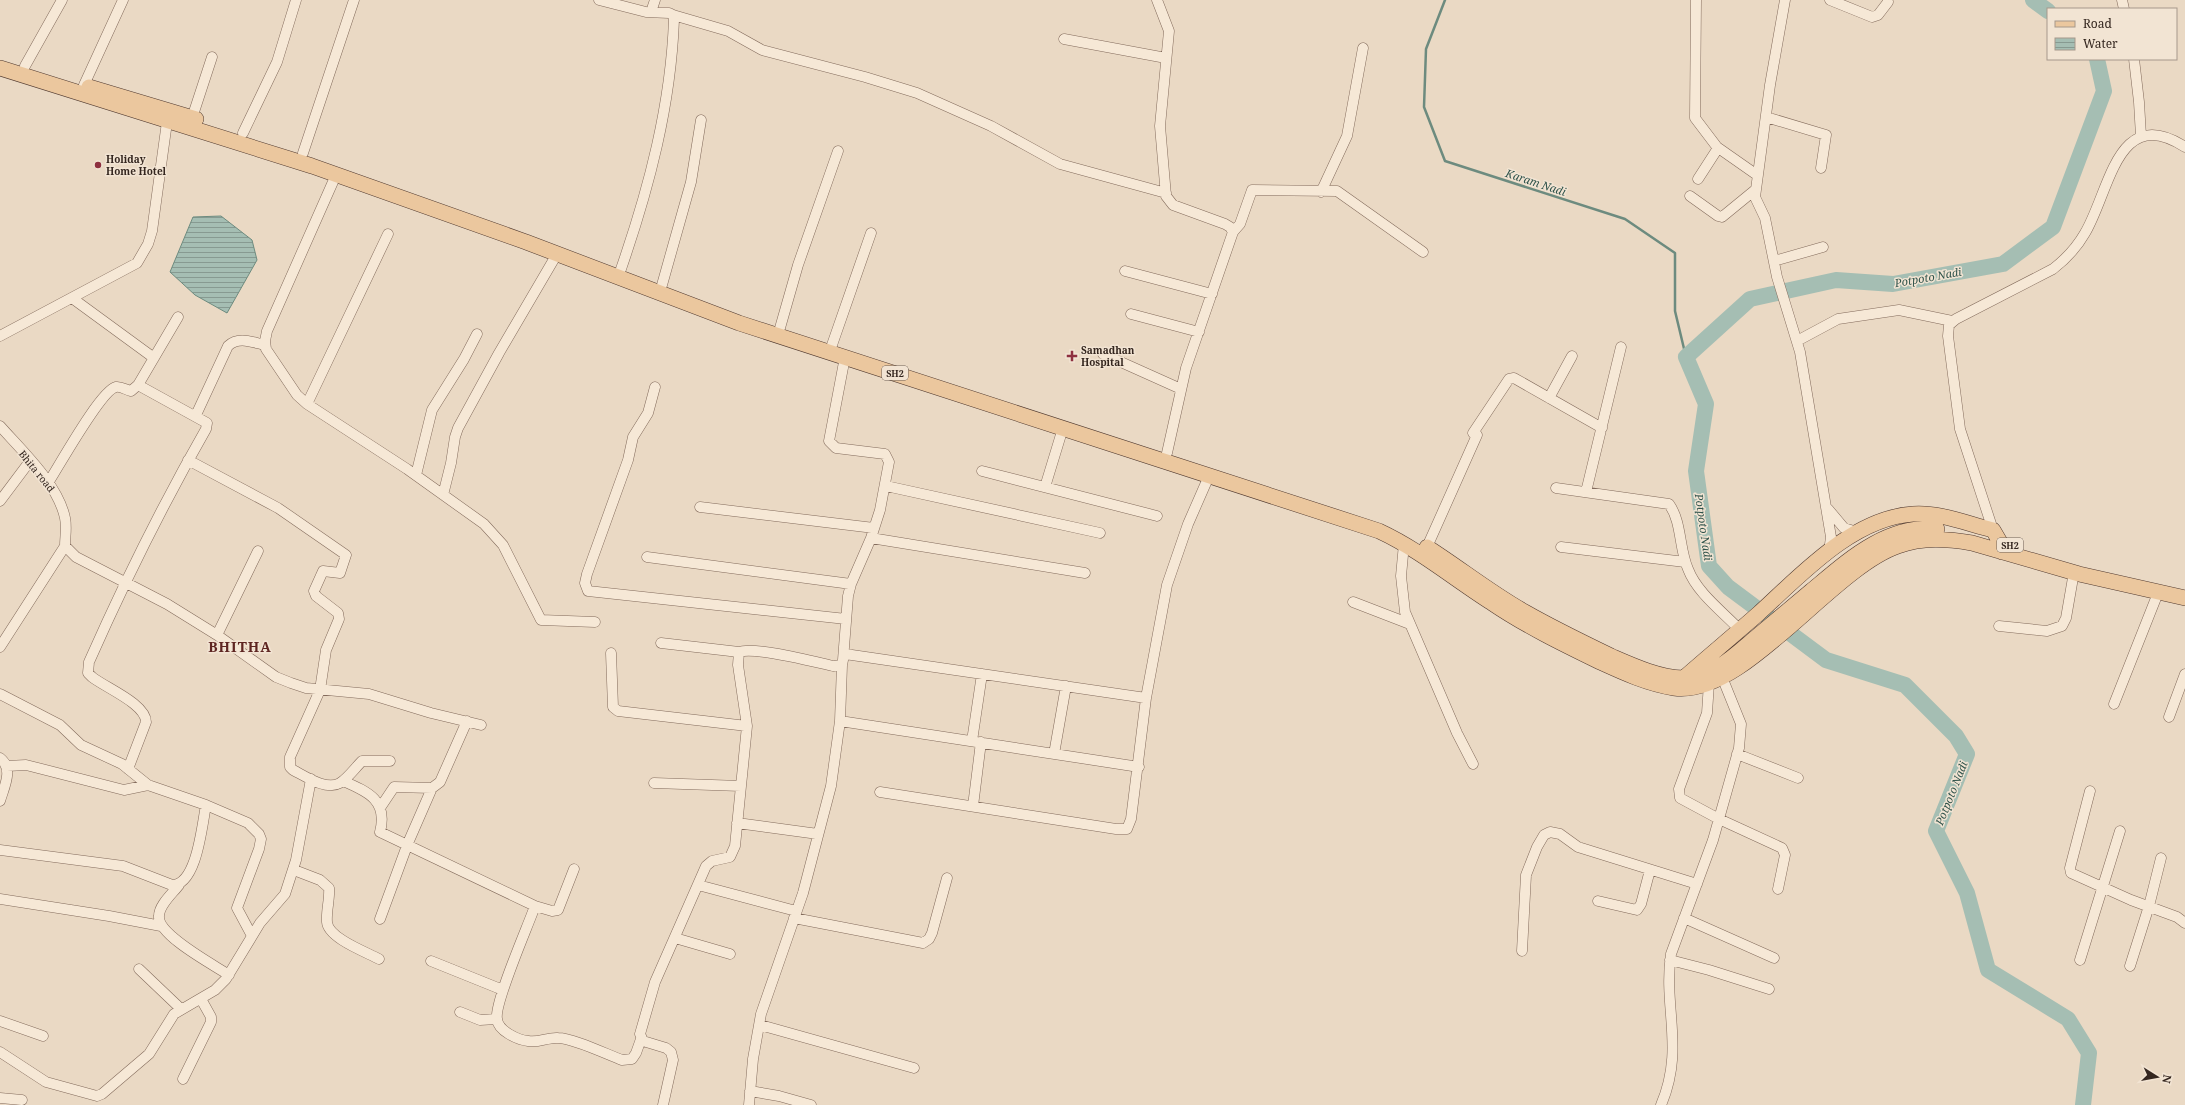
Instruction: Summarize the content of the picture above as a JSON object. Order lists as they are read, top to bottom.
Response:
{
  "streets": {
    "main road": ["SH2"],
    "street": ["Bhita road"]
  },
  "districts": ["BHITHA"],
  "water": ["Karam Nadi", "Potpoto Nadi"],
  "places": {
    "other": ["Holiday Home Hotel"],
    "health": ["Samadhan Hospital"]
  },
  "legend": ["Road", "Water"],
  "north": "right"
}
